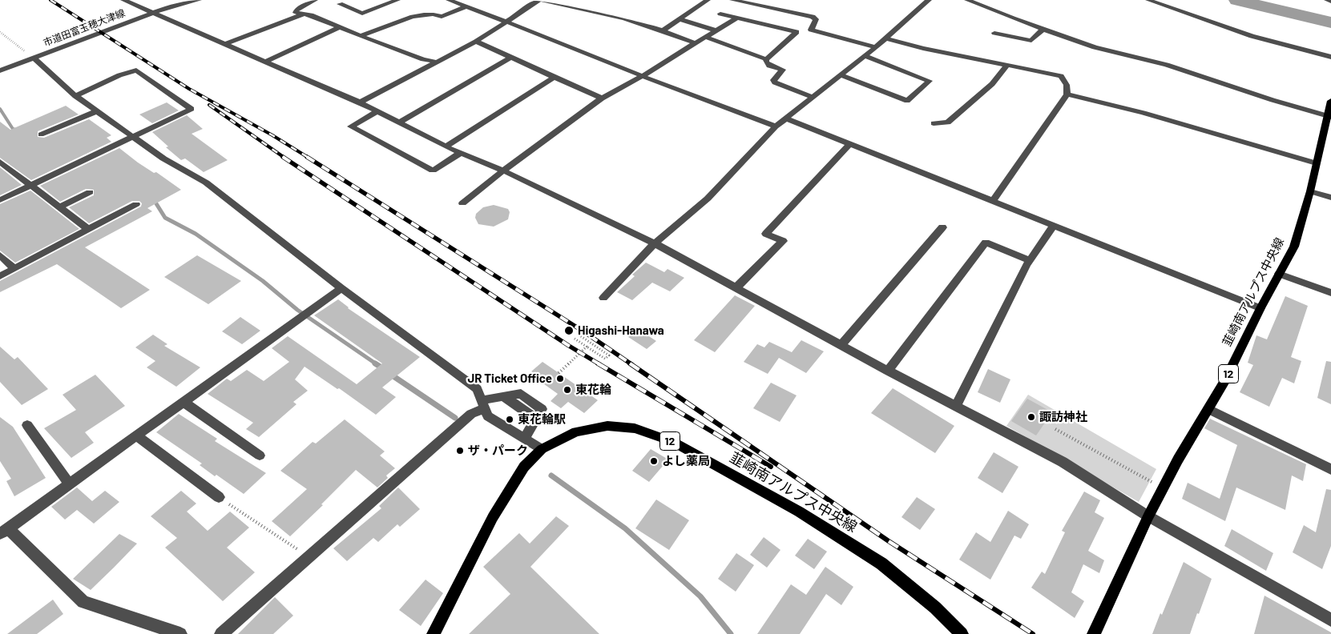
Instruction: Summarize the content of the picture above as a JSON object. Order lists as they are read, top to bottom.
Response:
{
  "streets": {
    "main road": ["韮崎南アルプス中央線", "12"],
    "street": ["市道田富玉穂大津線"]
  },
  "places": [
    "Higashi-Hanawa",
    "JR Ticket Office",
    "東花輪",
    "諏訪神社",
    "東花輪駅",
    "ザ・パーク",
    "よし薬局"
  ]
}
